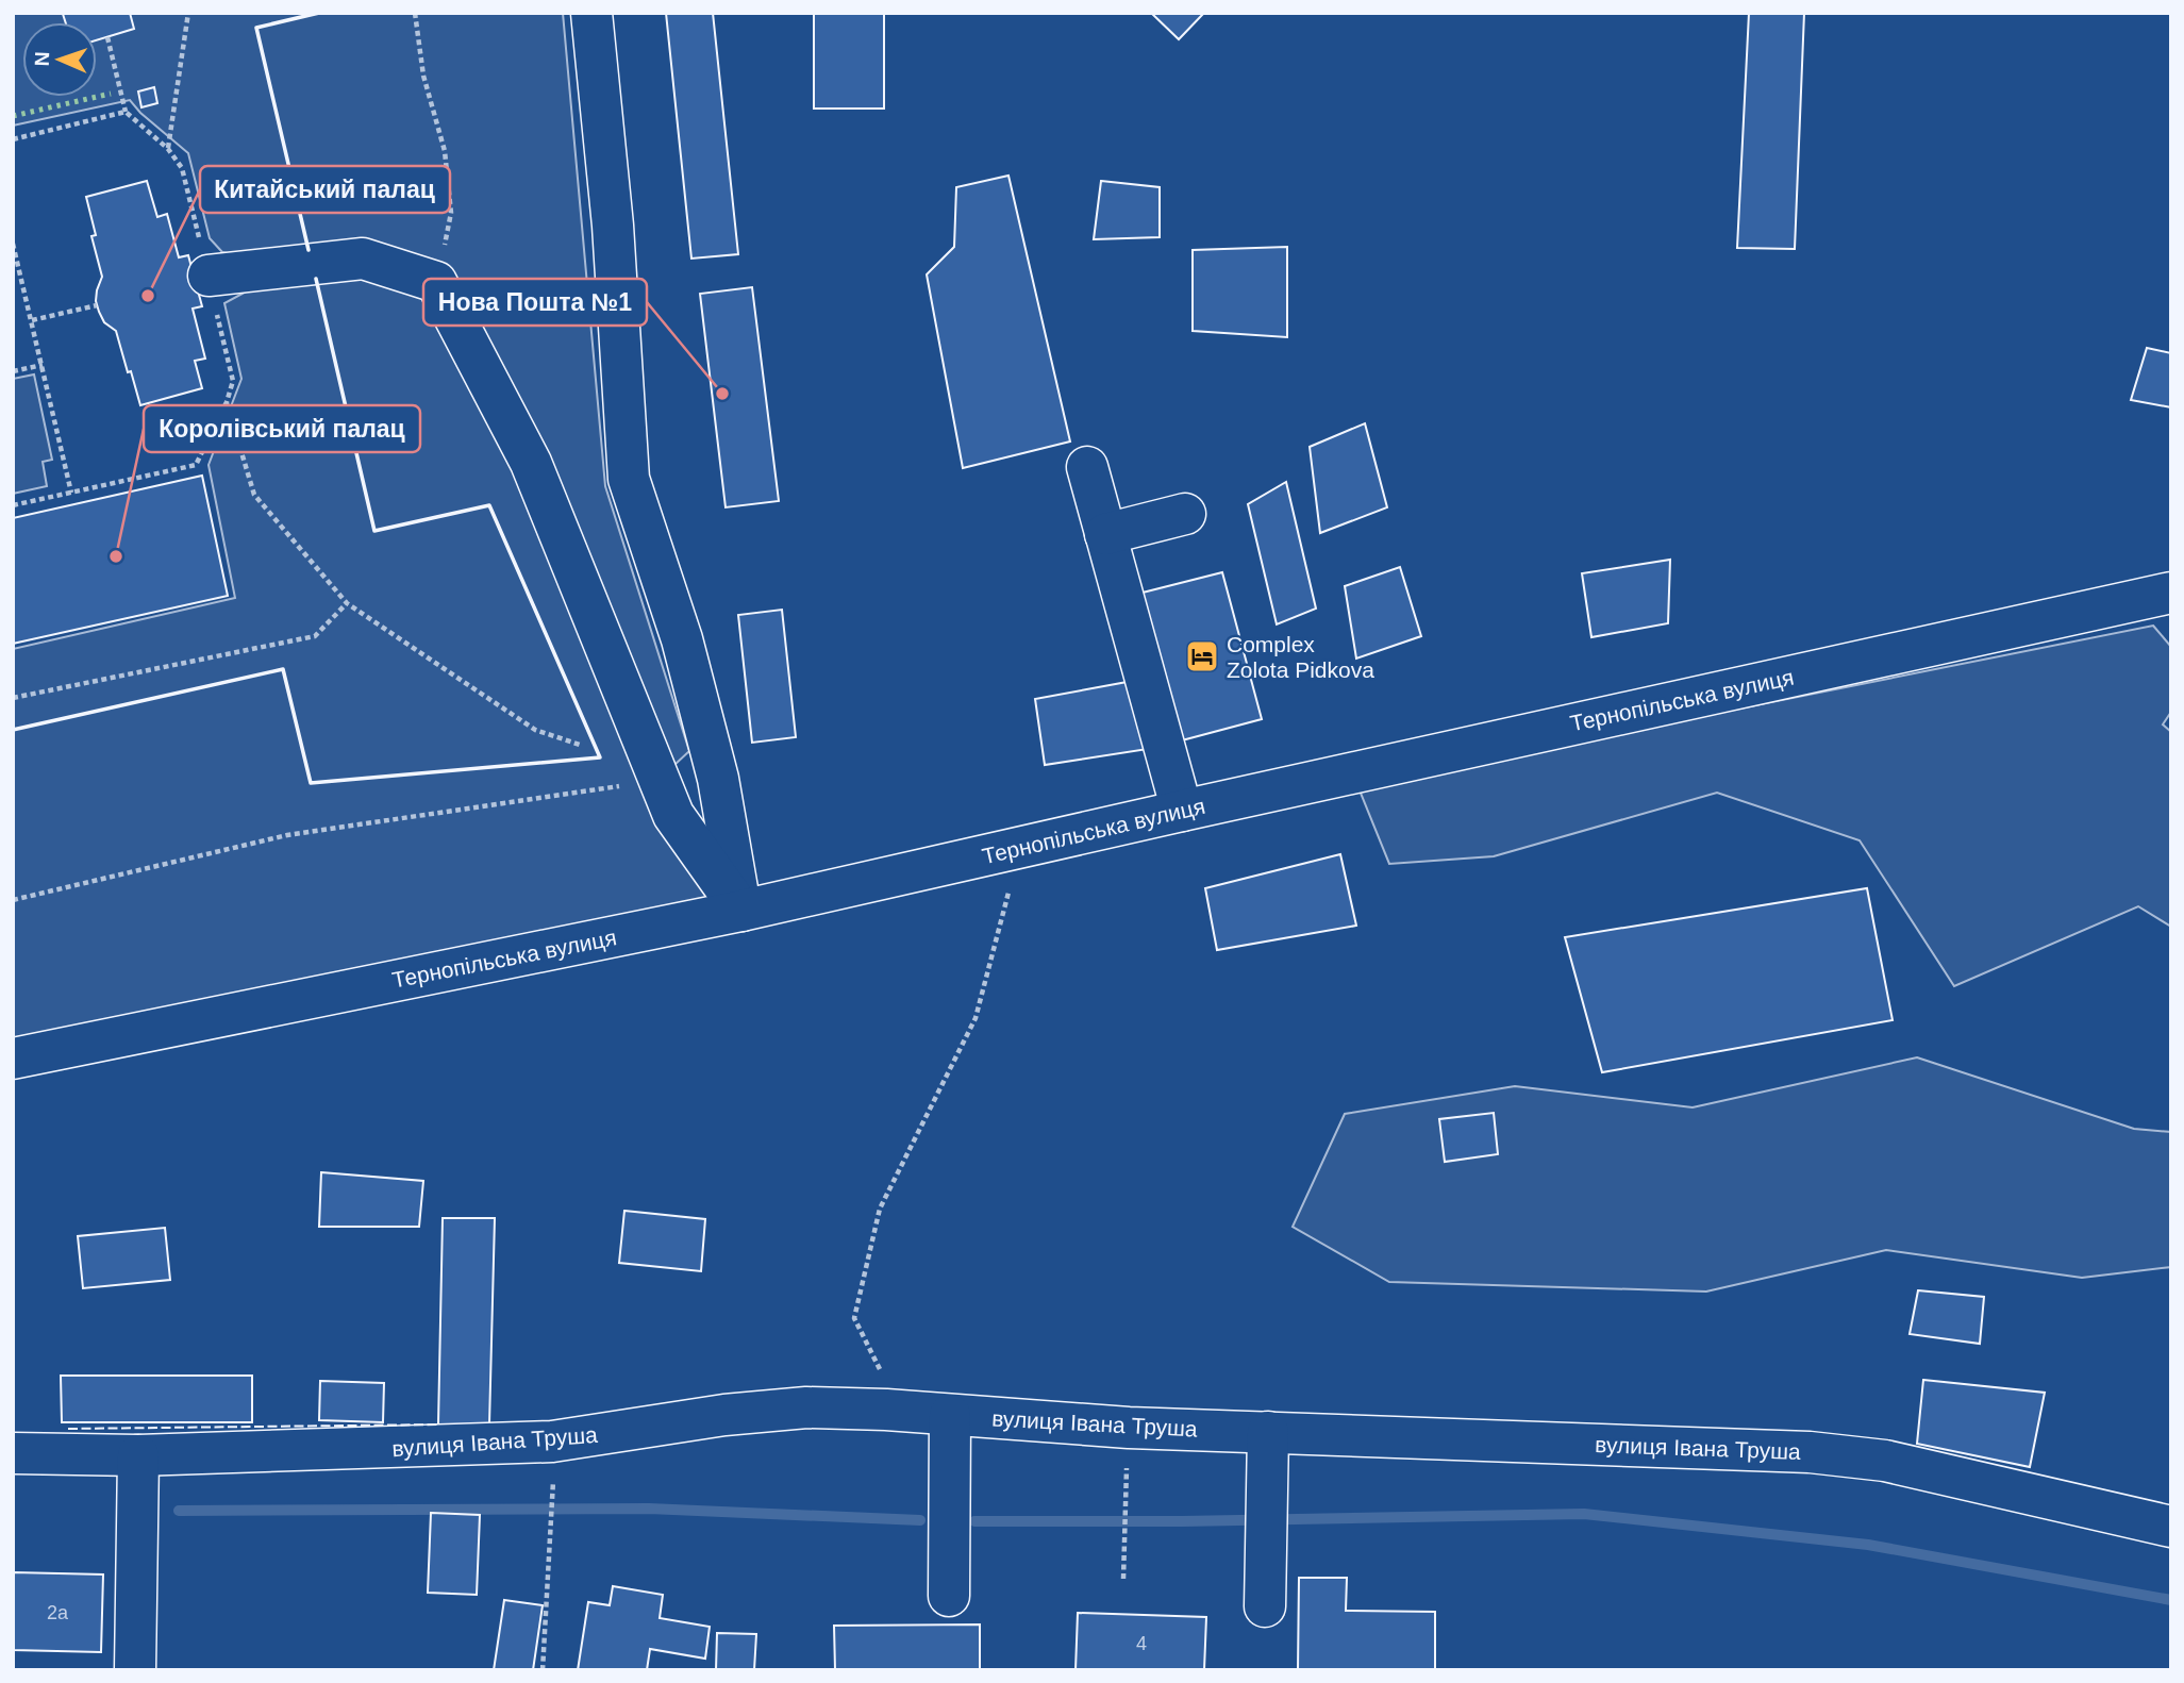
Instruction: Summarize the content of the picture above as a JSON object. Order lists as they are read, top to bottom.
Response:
{
  "streets": {
    "street": ["Тернопільська вулиця", "вулиця Івана Труша"]
  },
  "places": {
    "other": ["Китайський палац", "Нова Пошта №1", "Королівський палац"],
    "hotel": ["Complex Zolota Pidkova"]
  },
  "house_numbers": ["2а", "4"],
  "north": "left"
}
